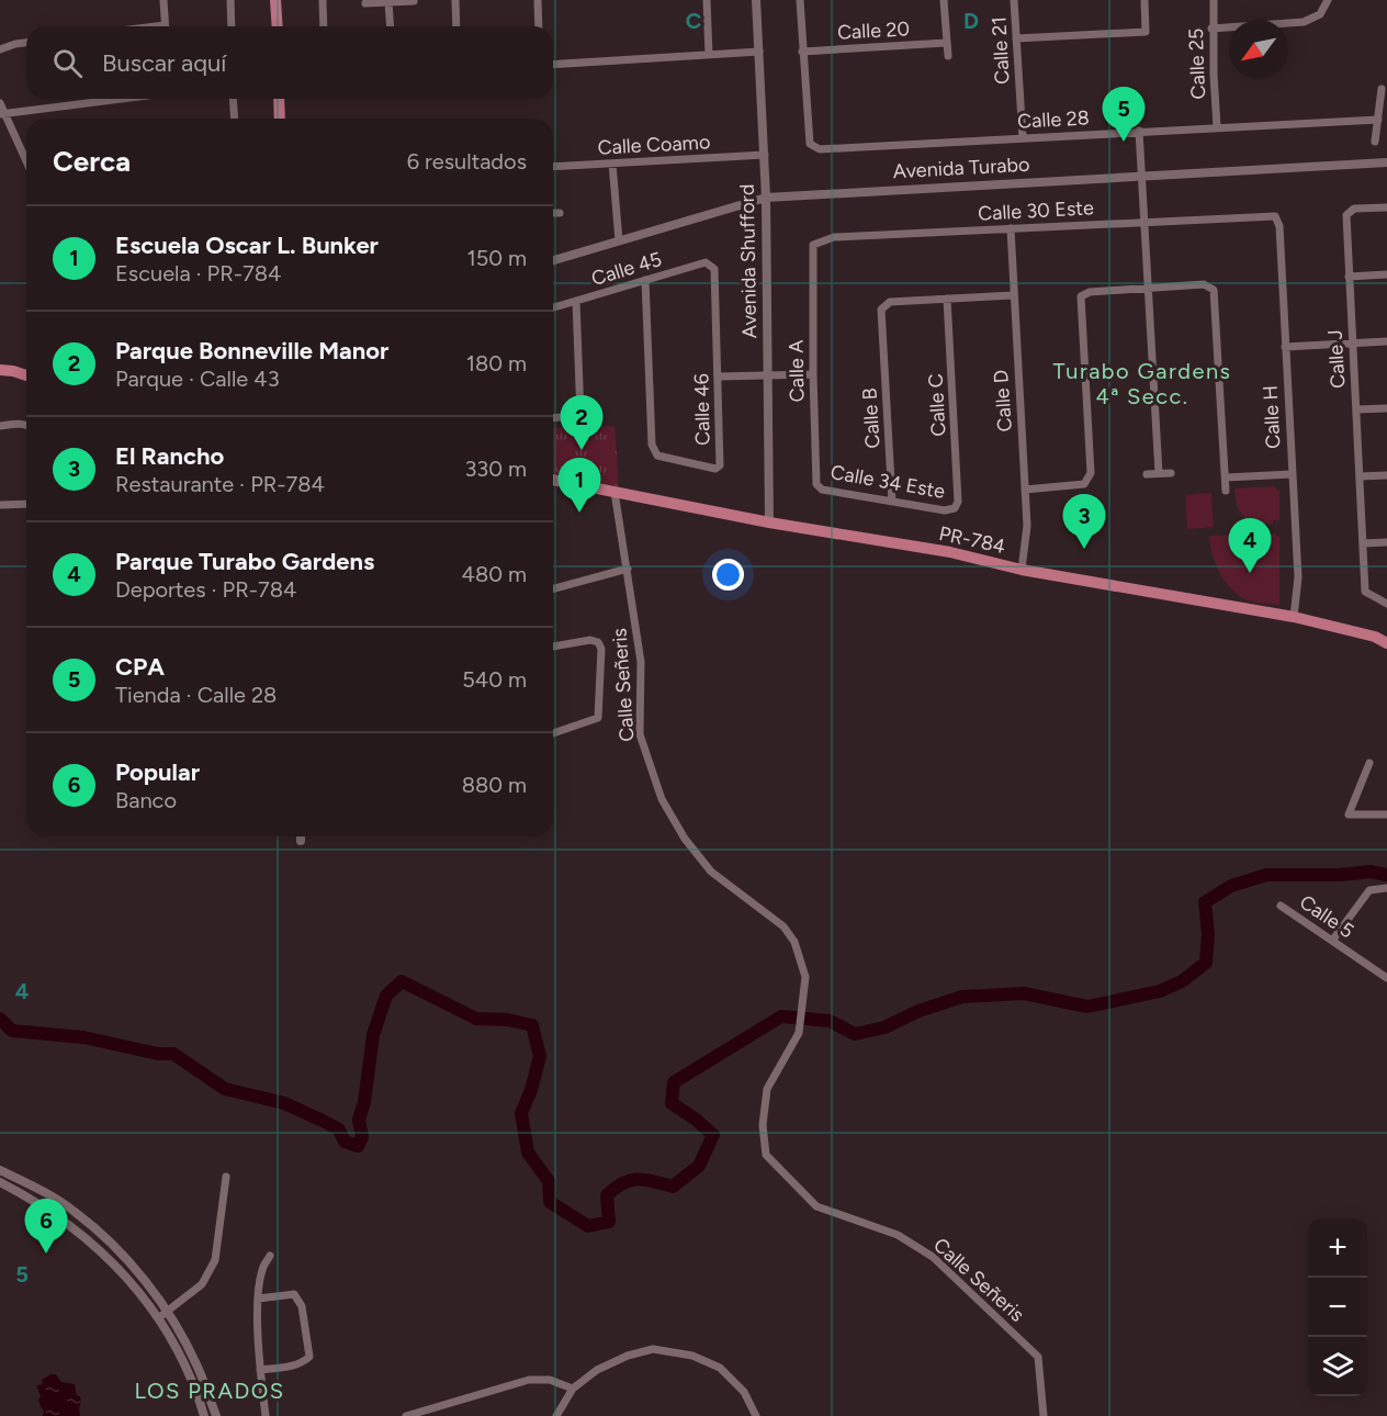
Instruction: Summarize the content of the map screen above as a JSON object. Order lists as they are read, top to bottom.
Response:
{
  "streets": {
    "main road": ["PR-784"],
    "street": [
      "Calle 20",
      "Calle 21",
      "Calle 25",
      "Calle 28",
      "Calle Coamo",
      "Avenida Turabo",
      "Calle 30 Este",
      "Avenida Shufford",
      "Calle 45",
      "Calle J",
      "Calle A",
      "Calle D",
      "Calle C",
      "Calle 46",
      "Calle H",
      "Calle B",
      "Calle 34 Este",
      "Calle Señeris",
      "Calle 5"
    ]
  },
  "crossings": [
    ["Calle 20", "Calle 28"],
    ["Calle 21", "Calle 28"],
    ["Calle 25", "Calle 28"],
    ["Calle Coamo", "Avenida Shufford"],
    ["Avenida Turabo", "Avenida Shufford"],
    ["Calle 30 Este", "Calle A"],
    ["Calle 30 Este", "Calle D"],
    ["Calle 30 Este", "Calle H"],
    ["Avenida Shufford", "PR-784"],
    ["Calle 45", "Calle 46"],
    ["Calle A", "Calle 34 Este"],
    ["Calle D", "PR-784"],
    ["Calle C", "Calle B"],
    ["Calle C", "Calle 34 Este"],
    ["Calle H", "PR-784"],
    ["Calle B", "Calle 34 Este"],
    ["PR-784", "Calle Señeris"]
  ],
  "districts": ["Turabo Gardens 4ª Secc.", "LOS PRADOS"],
  "north": "bottom left",
  "page": {
    "search": "Buscar aquí",
    "pins": [
      "5",
      "2",
      "1",
      "3",
      "4",
      "6"
    ],
    "heading": ["Cerca", "6 resultados"],
    "list": [
      {
        "mark": "1",
        "name": "Escuela Oscar L. Bunker",
        "note": "Escuela · PR-784",
        "value": "150 m"
      },
      {
        "mark": "2",
        "name": "Parque Bonneville Manor",
        "note": "Parque · Calle 43",
        "value": "180 m"
      },
      {
        "mark": "3",
        "name": "El Rancho",
        "note": "Restaurante · PR-784",
        "value": "330 m"
      },
      {
        "mark": "4",
        "name": "Parque Turabo Gardens",
        "note": "Deportes · PR-784",
        "value": "480 m"
      },
      {
        "mark": "5",
        "name": "CPA",
        "note": "Tienda · Calle 28",
        "value": "540 m"
      },
      {
        "mark": "6",
        "name": "Popular",
        "note": "Banco",
        "value": "880 m"
      }
    ],
    "map_buttons": ["+", "−"]
  },
  "grid": {
    "columns": ["C", "D"],
    "rows": ["4", "5"]
  }
}
